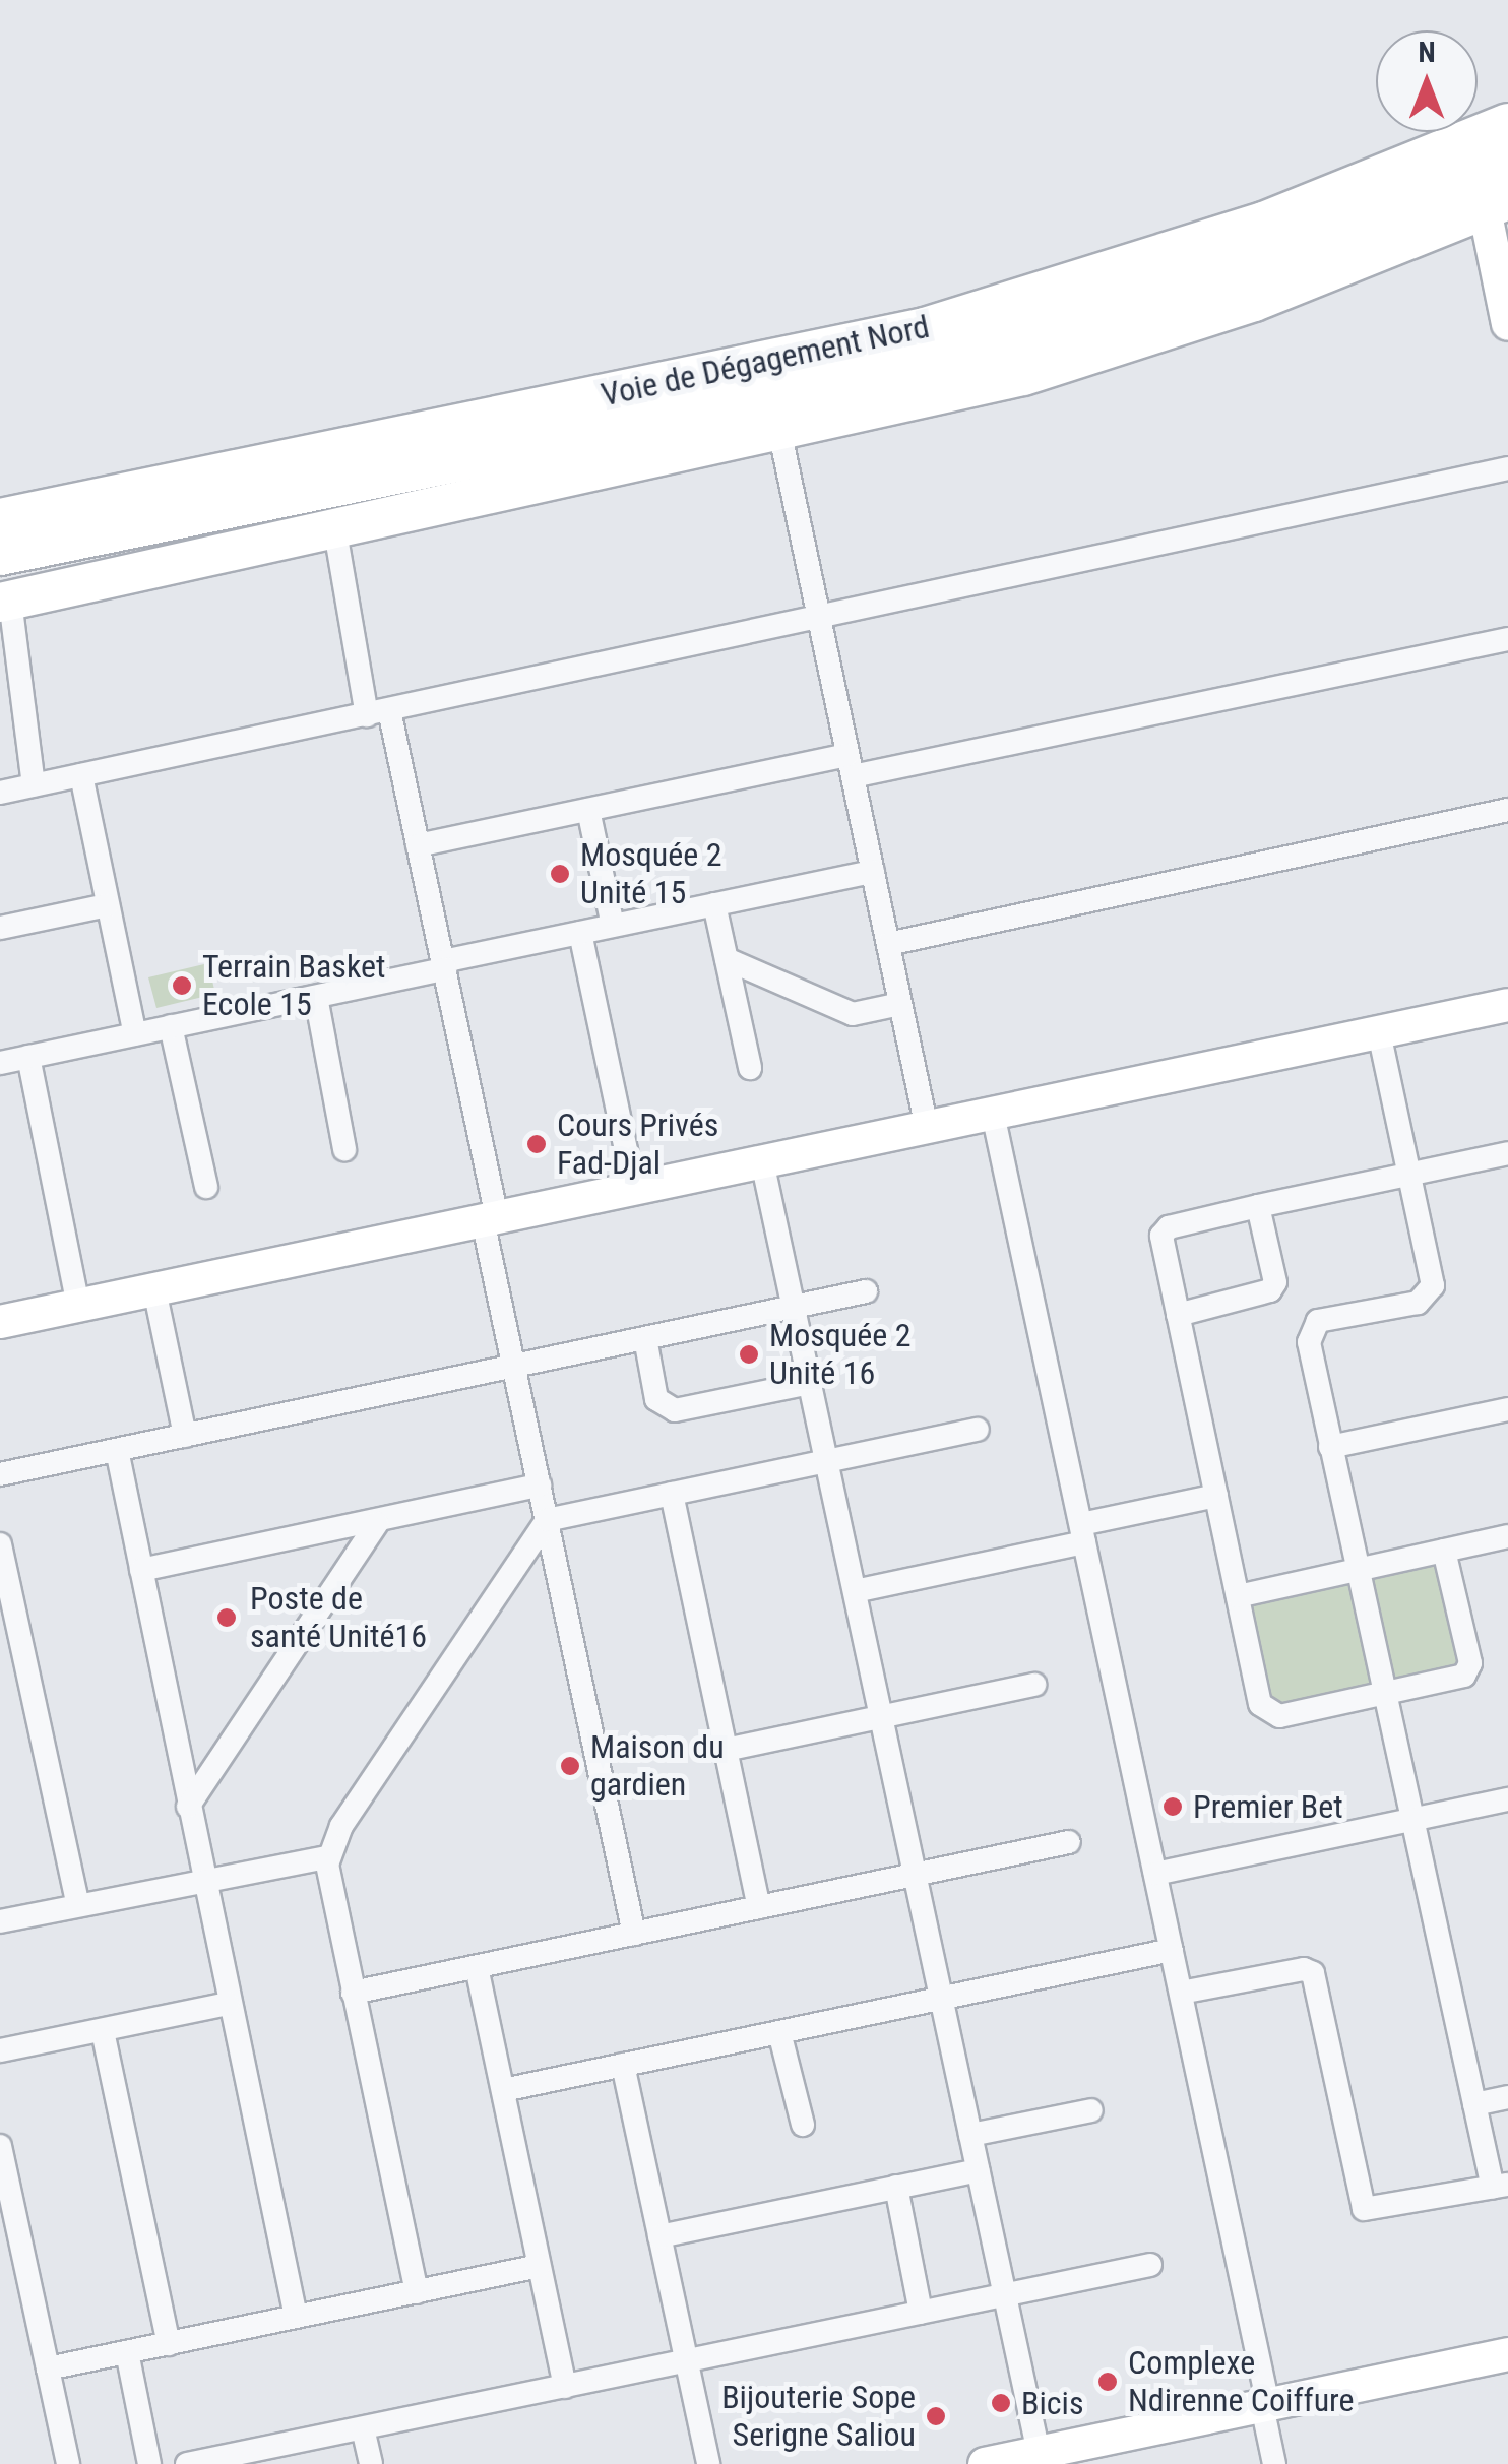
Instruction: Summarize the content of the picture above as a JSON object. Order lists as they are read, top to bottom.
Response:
{
  "streets": {
    "highway": ["Voie de Dégagement Nord"]
  },
  "places": [
    "Mosquée 2 Unité 15",
    "Terrain Basket Ecole 15",
    "Cours Privés Fad-Djal",
    "Mosquée 2 Unité 16",
    "Poste de santé Unité16",
    "Maison du gardien",
    "Premier Bet",
    "Complexe Ndirenne Coiffure",
    "Bicis",
    "Bijouterie Sope Serigne Saliou"
  ],
  "north": "top"
}
